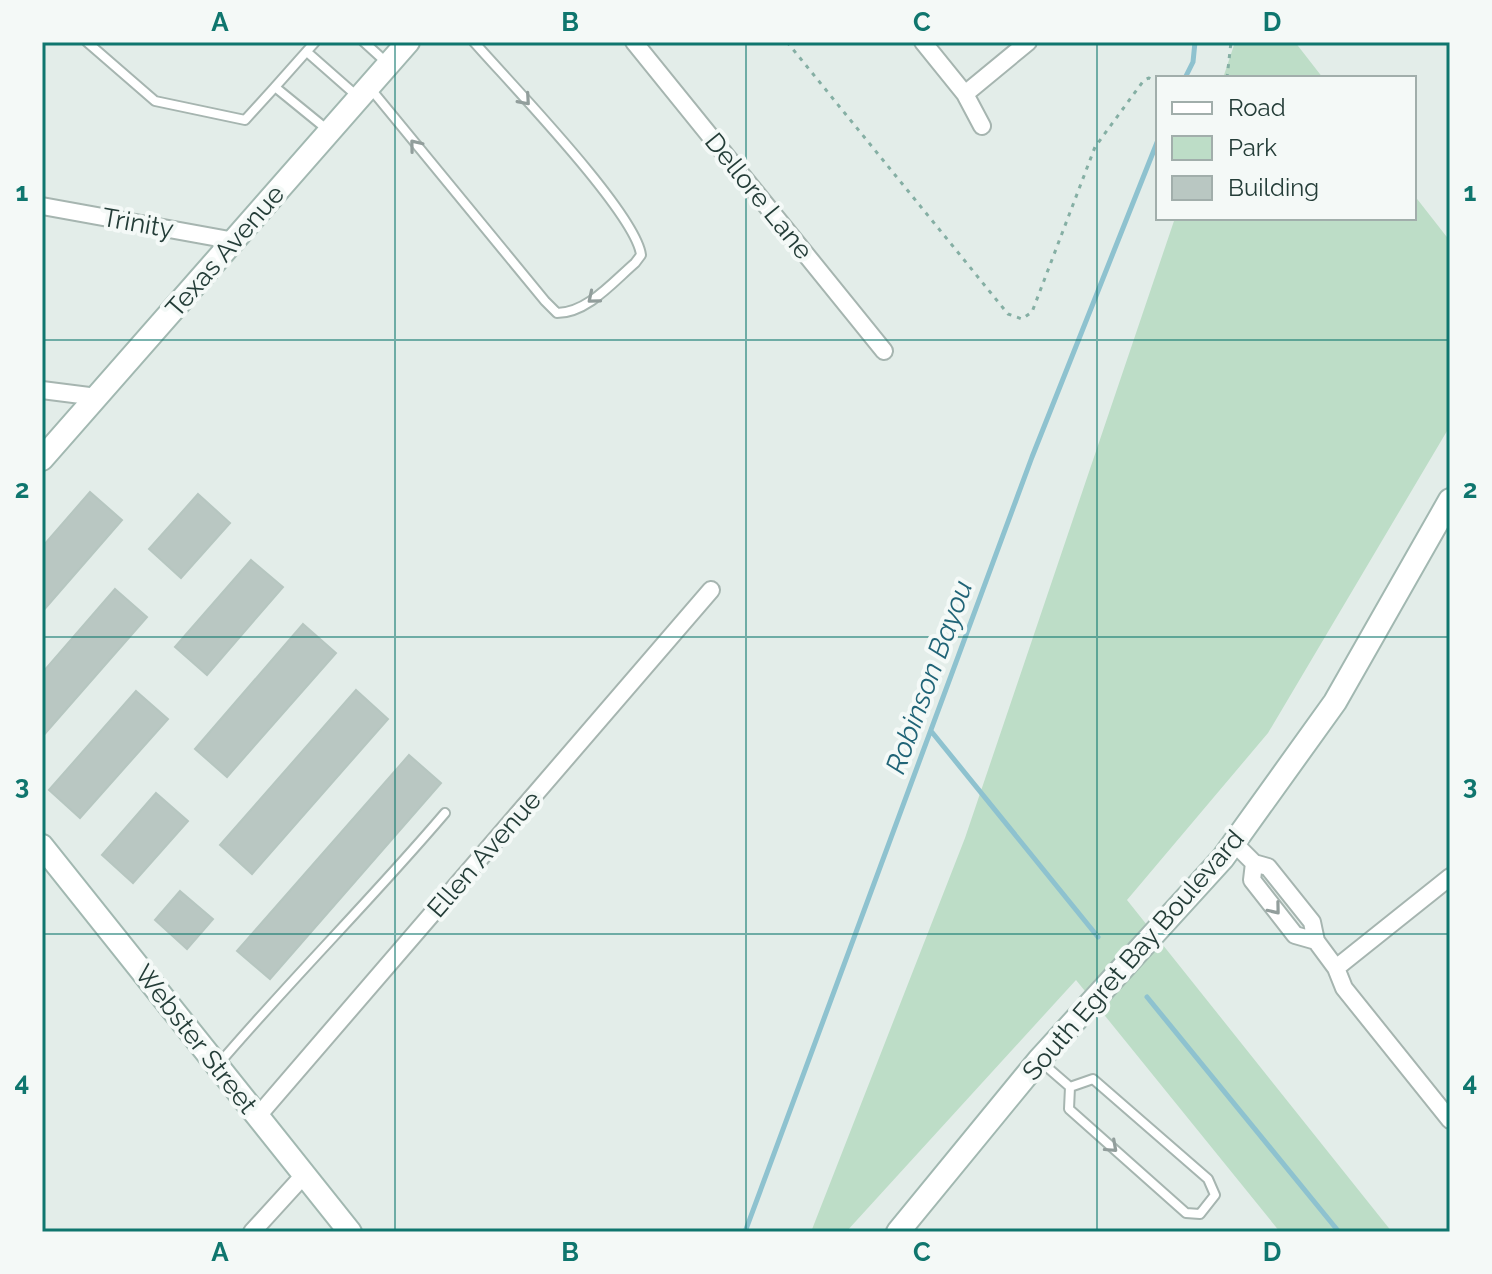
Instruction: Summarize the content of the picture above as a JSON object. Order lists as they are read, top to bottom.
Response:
{
  "streets": {
    "street": [
      "Dellore Lane",
      "Trinity",
      "Texas Avenue",
      "Ellen Avenue",
      "South Egret Bay Boulevard",
      "Webster Street"
    ]
  },
  "crossings": [
    ["Trinity", "Texas Avenue"],
    ["Ellen Avenue", "Webster Street"]
  ],
  "water": ["Robinson Bayou"],
  "legend": ["Road", "Park", "Building"],
  "grid": {
    "columns": [
      "A",
      "B",
      "C",
      "D"
    ],
    "rows": [
      "1",
      "2",
      "3",
      "4"
    ]
  }
}
